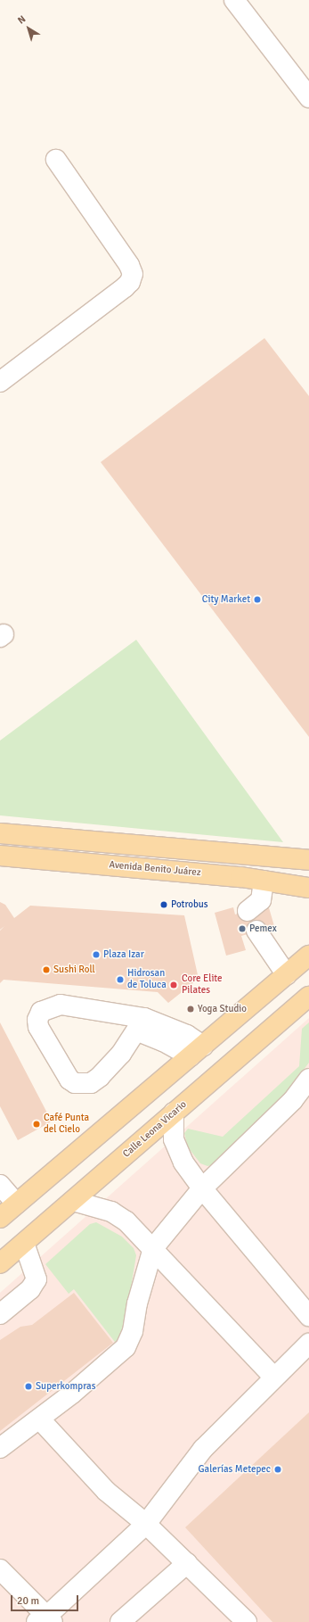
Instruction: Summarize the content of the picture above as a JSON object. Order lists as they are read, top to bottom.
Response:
{
  "streets": {
    "main road": ["Avenida Benito Juárez", "Calle Leona Vicario"]
  },
  "places": [
    "City Market",
    "Potrobus",
    "Pemex",
    "Plaza Izar",
    "Sushi Roll",
    "Hidrosan de Toluca",
    "Core Elite Pilates",
    "Yoga Studio",
    "Café Punta del Cielo",
    "Superkompras",
    "Galerías Metepec"
  ],
  "scale_bar": "20 m",
  "north": "top left"
}
